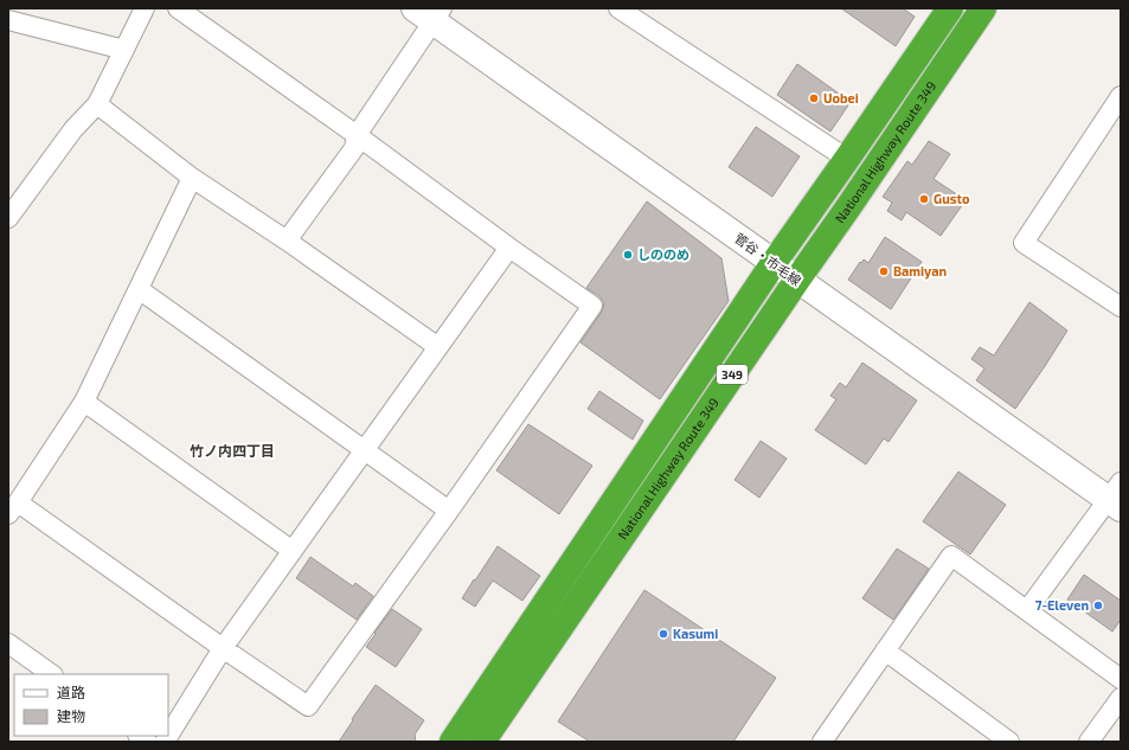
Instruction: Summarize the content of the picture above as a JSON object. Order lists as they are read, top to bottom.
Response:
{
  "streets": {
    "highway": ["National Highway Route 349", "349"],
    "street": ["菅谷・市毛線"]
  },
  "crossings": [
    ["National Highway Route 349", "菅谷・市毛線"]
  ],
  "districts": ["竹ノ内四丁目"],
  "places": [
    "Uobei",
    "Gusto",
    "しののめ",
    "Bamiyan",
    "7-Eleven",
    "Kasumi"
  ],
  "legend": ["道路", "建物"]
}
